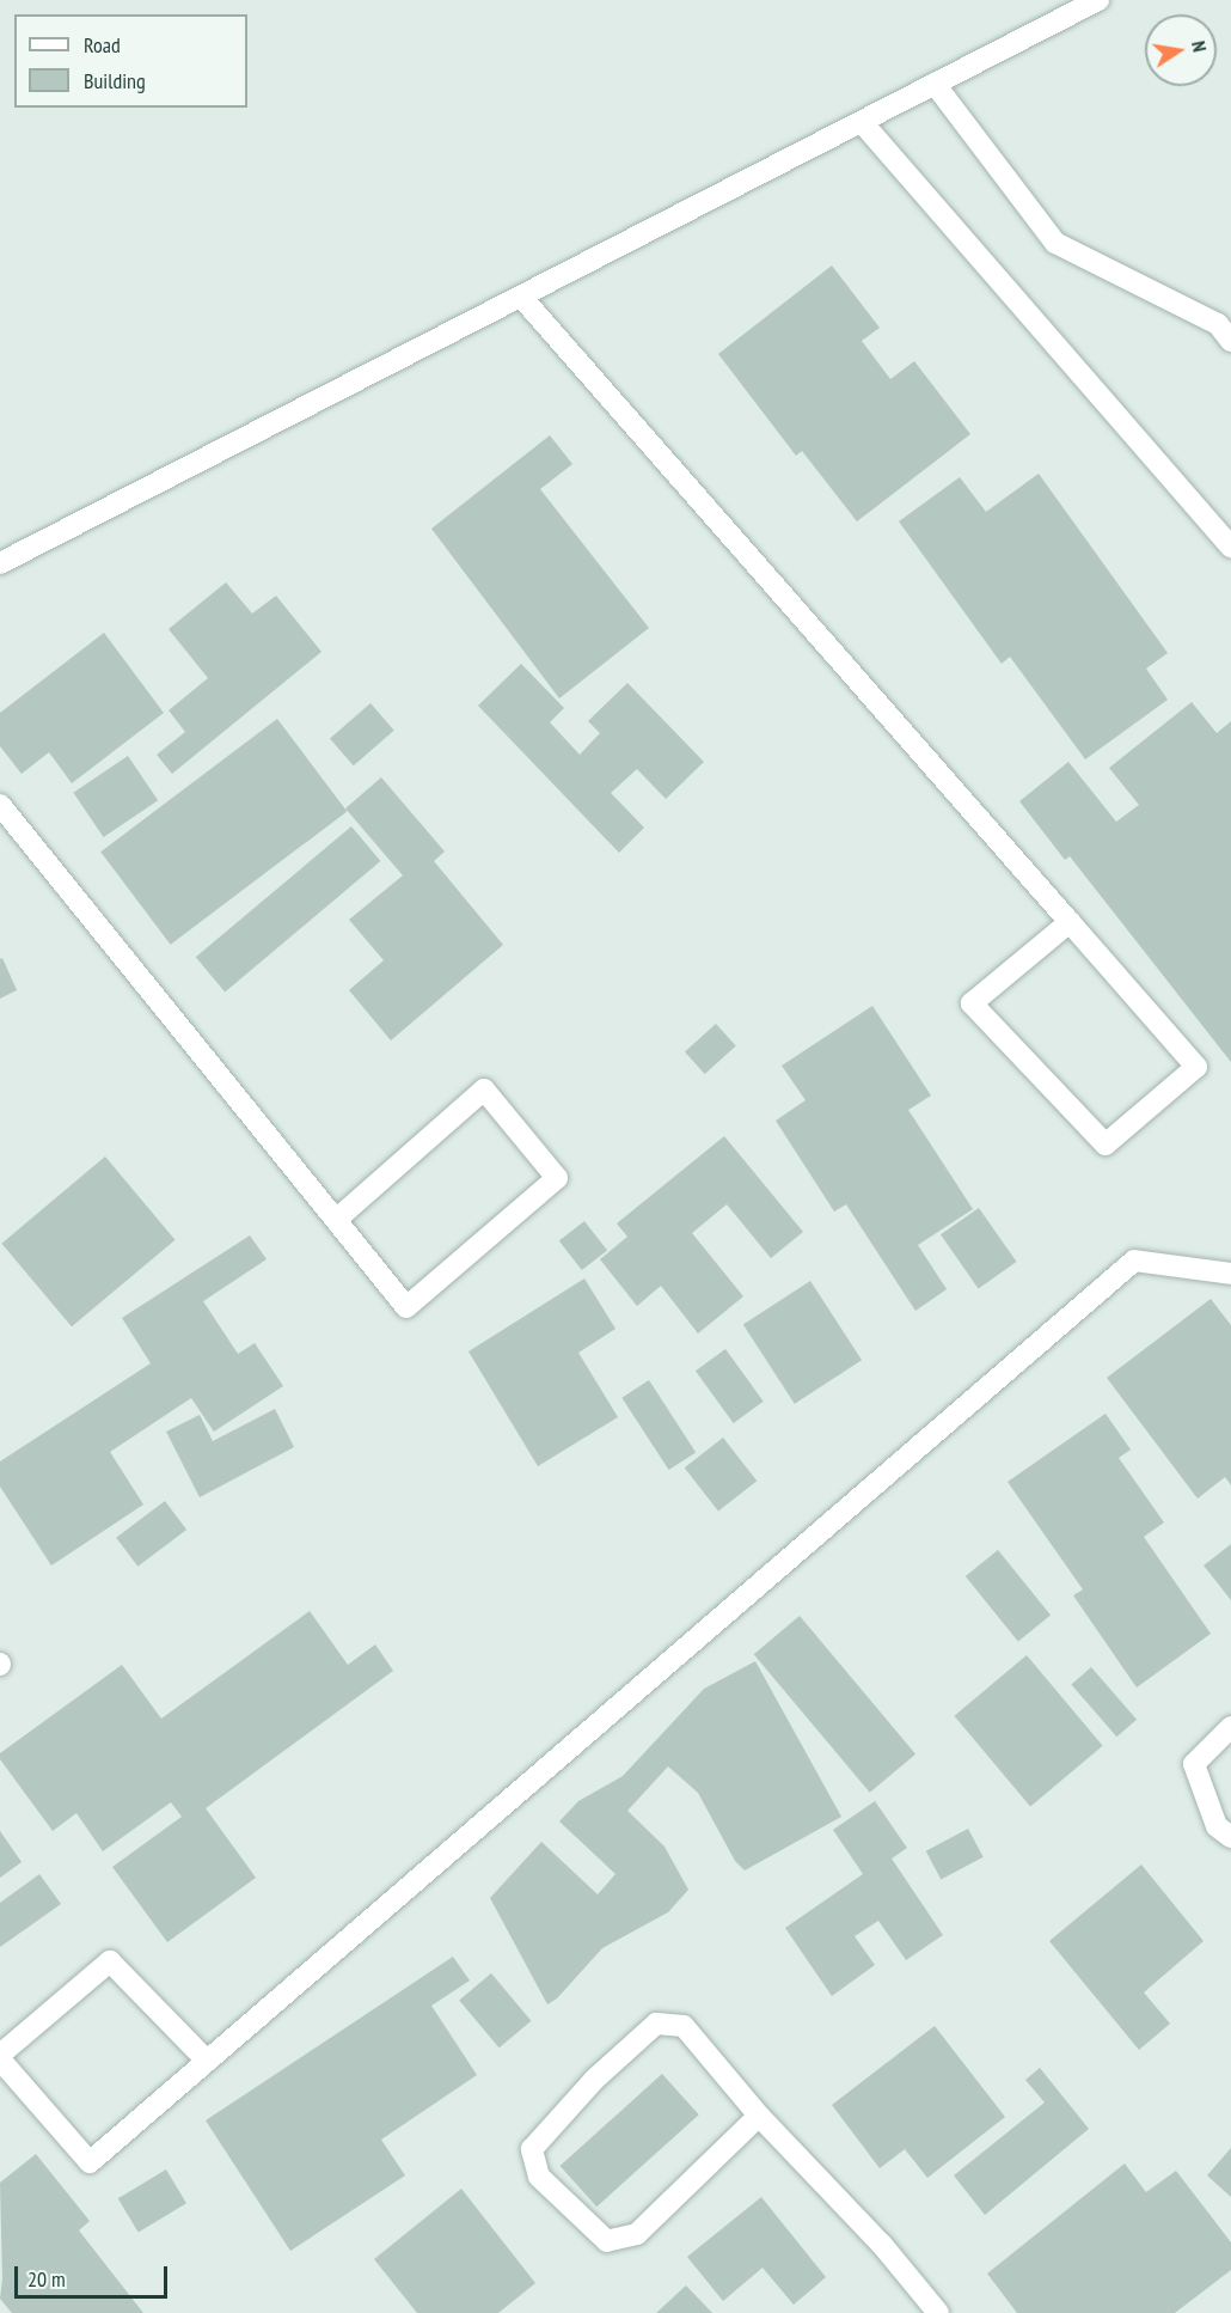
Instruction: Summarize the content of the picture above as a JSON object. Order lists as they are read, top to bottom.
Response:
{
  "legend": ["Road", "Building"],
  "scale_bar": "20 m",
  "north": "right"
}
